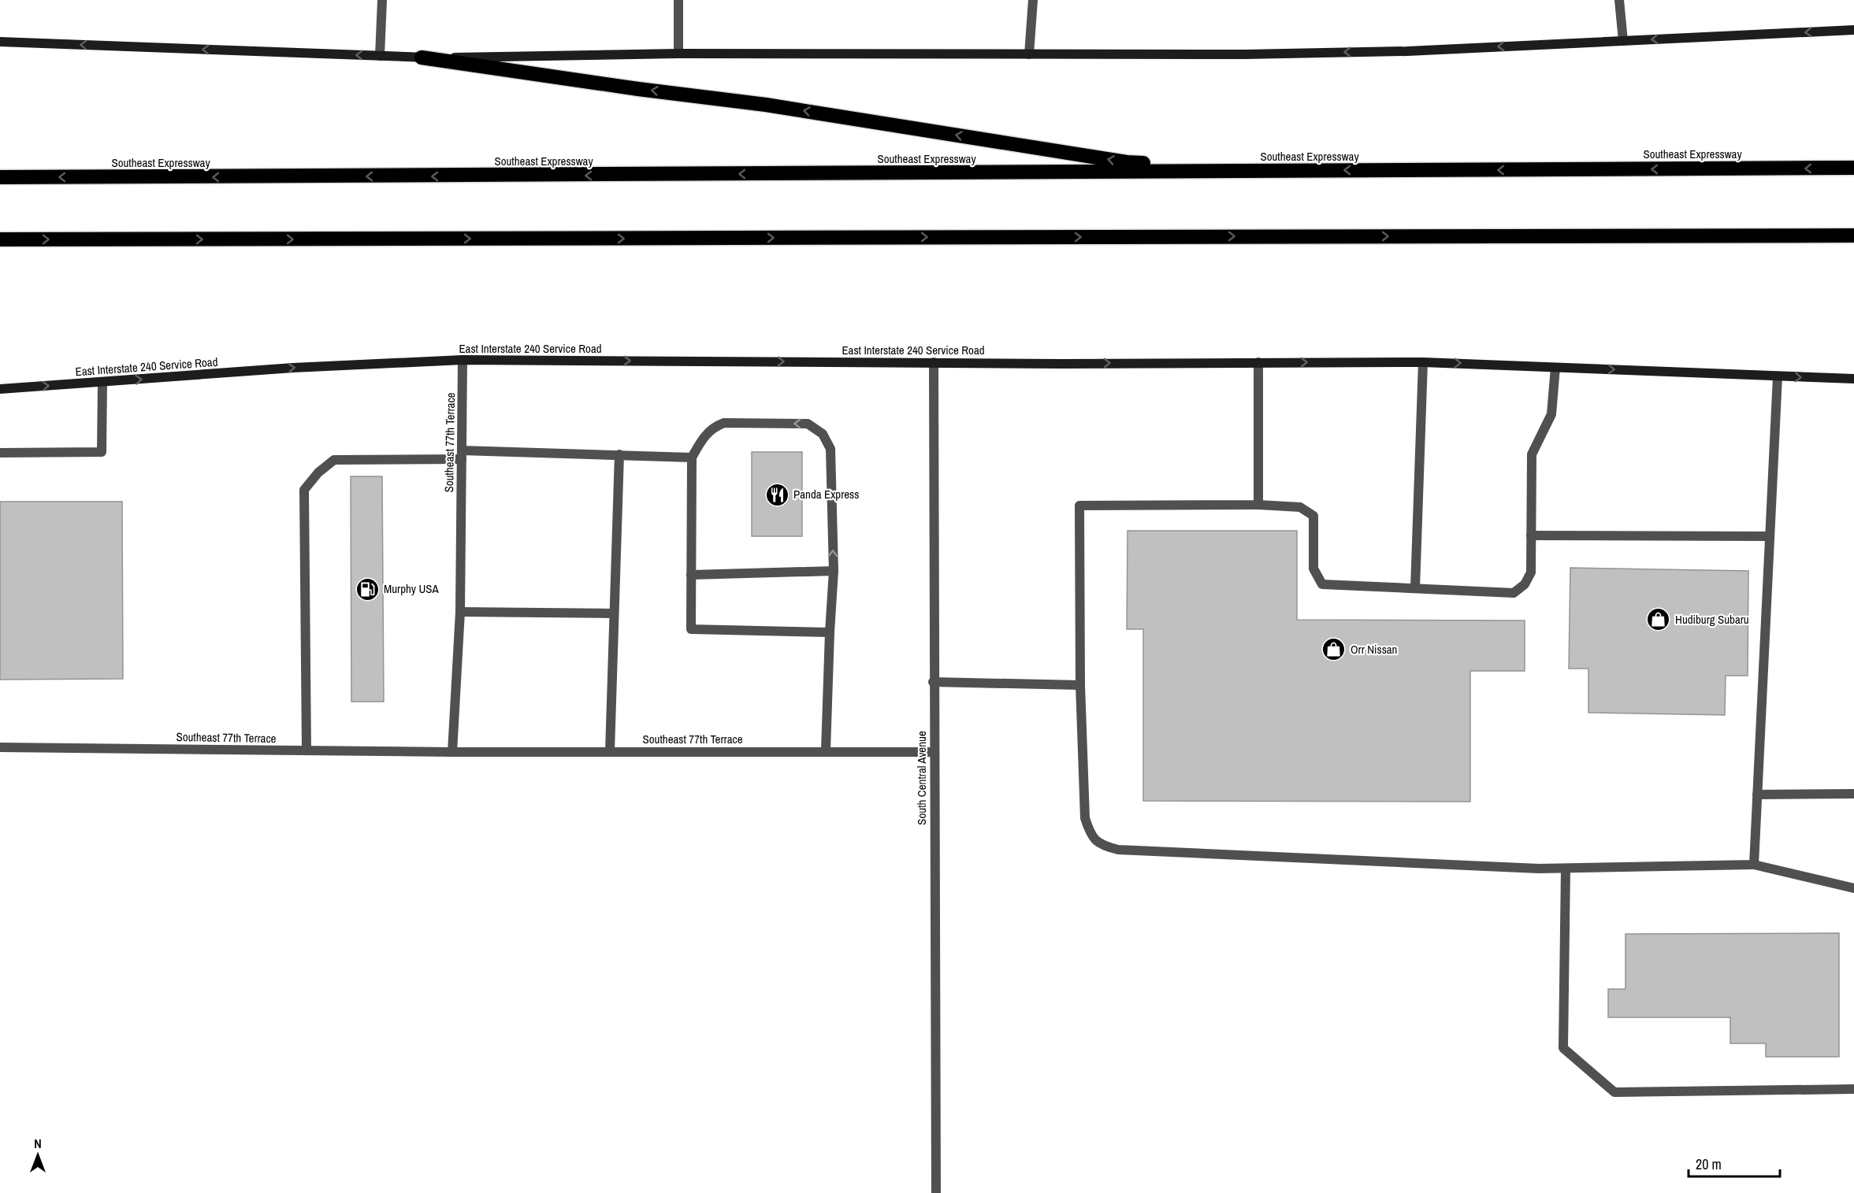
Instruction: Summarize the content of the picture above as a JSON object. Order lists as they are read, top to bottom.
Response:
{
  "streets": {
    "highway": ["Southeast Expressway"],
    "main road": ["East Interstate 240 Service Road"],
    "street": ["Southeast 77th Terrace", "South Central Avenue"]
  },
  "crossings": [
    ["East Interstate 240 Service Road", "Southeast 77th Terrace"],
    ["East Interstate 240 Service Road", "South Central Avenue"],
    ["Southeast 77th Terrace", "South Central Avenue"]
  ],
  "one_way": ["East Interstate 240 Service Road"],
  "places": {
    "restaurant": ["Panda Express"],
    "fuel station": ["Murphy USA"],
    "shop": ["Hudiburg Subaru", "Orr Nissan"]
  },
  "scale_bar": "20 m",
  "north": "top"
}
